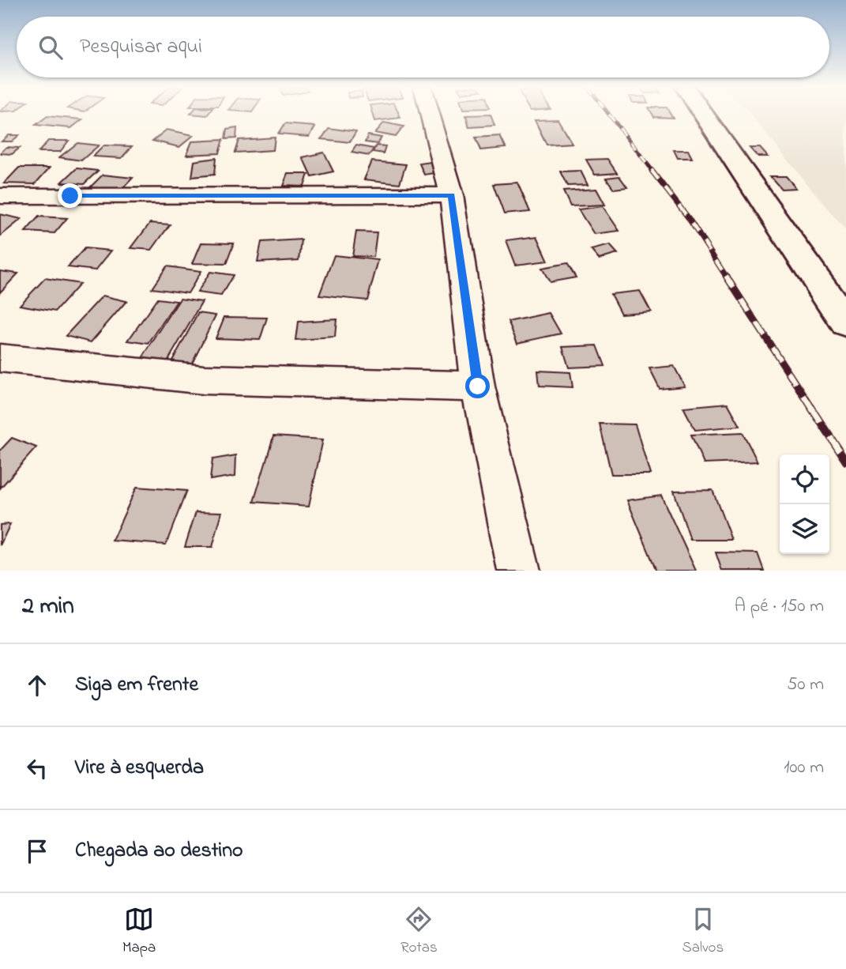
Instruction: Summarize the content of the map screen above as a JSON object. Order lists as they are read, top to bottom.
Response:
{
  "page": {
    "search": "Pesquisar aqui",
    "heading": ["2 min", "A pé · 150 m"],
    "list": [
      ["Siga em frente", "50 m"],
      ["Vire à esquerda", "100 m"],
      "Chegada ao destino"
    ],
    "nav": ["Mapa", "Rotas", "Salvos"]
  }
}
